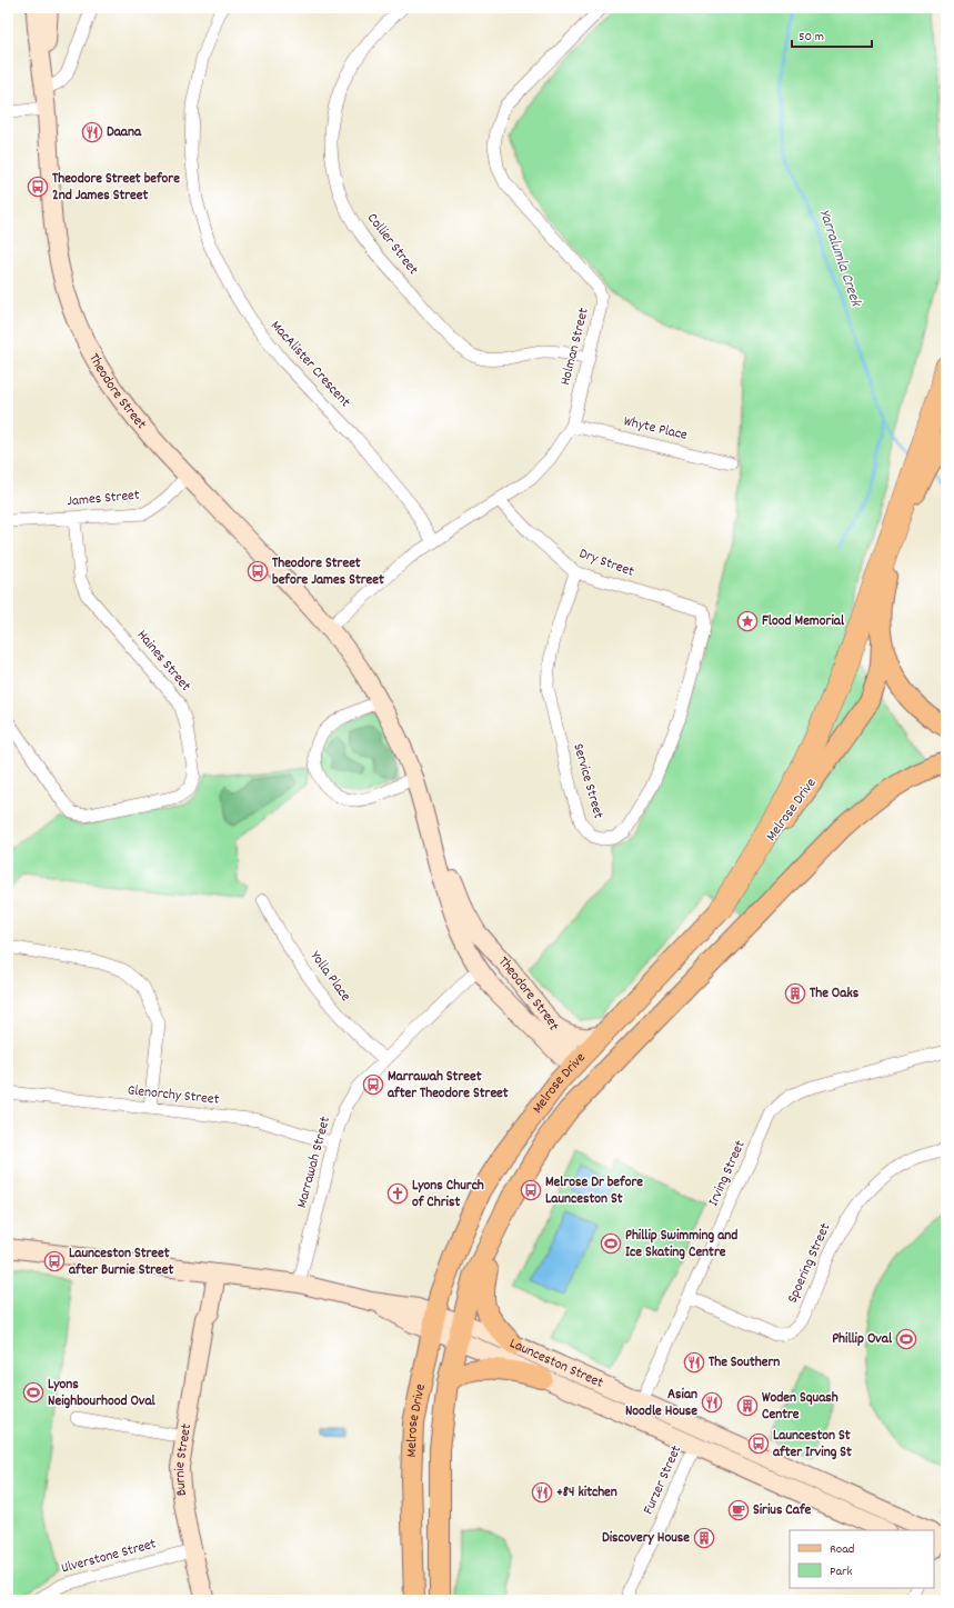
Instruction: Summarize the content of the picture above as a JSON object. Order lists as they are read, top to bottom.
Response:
{
  "streets": {
    "main road": [
      "Theodore Street",
      "Melrose Drive",
      "Launceston Street",
      "Burnie Street"
    ],
    "street": [
      "Collier Street",
      "Holman Street",
      "MacAlister Crescent",
      "Whyte Place",
      "James Street",
      "Dry Street",
      "Haines Street",
      "Service Street",
      "Yolla Place",
      "Glenorchy Street",
      "Marrawah Street",
      "Irving Street",
      "Spoering Street",
      "Furzer Street",
      "Ulverstone Street"
    ]
  },
  "crossings": [
    ["Collier Street", "Holman Street"],
    ["Holman Street", "MacAlister Crescent"],
    ["Holman Street", "Theodore Street"],
    ["Holman Street", "Whyte Place"],
    ["Holman Street", "Dry Street"],
    ["Theodore Street", "James Street"],
    ["Theodore Street", "Melrose Drive"],
    ["Theodore Street", "Marrawah Street"],
    ["James Street", "Haines Street"],
    ["Dry Street", "Service Street"],
    ["Melrose Drive", "Launceston Street"],
    ["Yolla Place", "Marrawah Street"],
    ["Glenorchy Street", "Marrawah Street"],
    ["Marrawah Street", "Launceston Street"],
    ["Irving Street", "Spoering Street"],
    ["Irving Street", "Launceston Street"],
    ["Launceston Street", "Burnie Street"],
    ["Launceston Street", "Furzer Street"],
    ["Burnie Street", "Ulverstone Street"]
  ],
  "water": ["Yarralumla Creek"],
  "places": {
    "restaurant": [
      "Daana",
      "The Southern",
      "Asian Noodle House",
      "+84 kitchen"
    ],
    "bus stop": [
      "Theodore Street before 2nd James Street",
      "Theodore Street before James Street",
      "Marrawah Street after Theodore Street",
      "Melrose Dr before Launceston St",
      "Launceston Street after Burnie Street",
      "Launceston St after Irving St"
    ],
    "place": ["Flood Memorial"],
    "building": ["The Oaks", "Woden Squash Centre", "Discovery House"],
    "church": ["Lyons Church of Christ"],
    "sports": ["Phillip Swimming and Ice Skating Centre", "Phillip Oval", "Lyons Neighbourhood Oval"],
    "cafe": ["Sirius Cafe"]
  },
  "legend": ["Road", "Park"],
  "scale_bar": "50 m"
}
